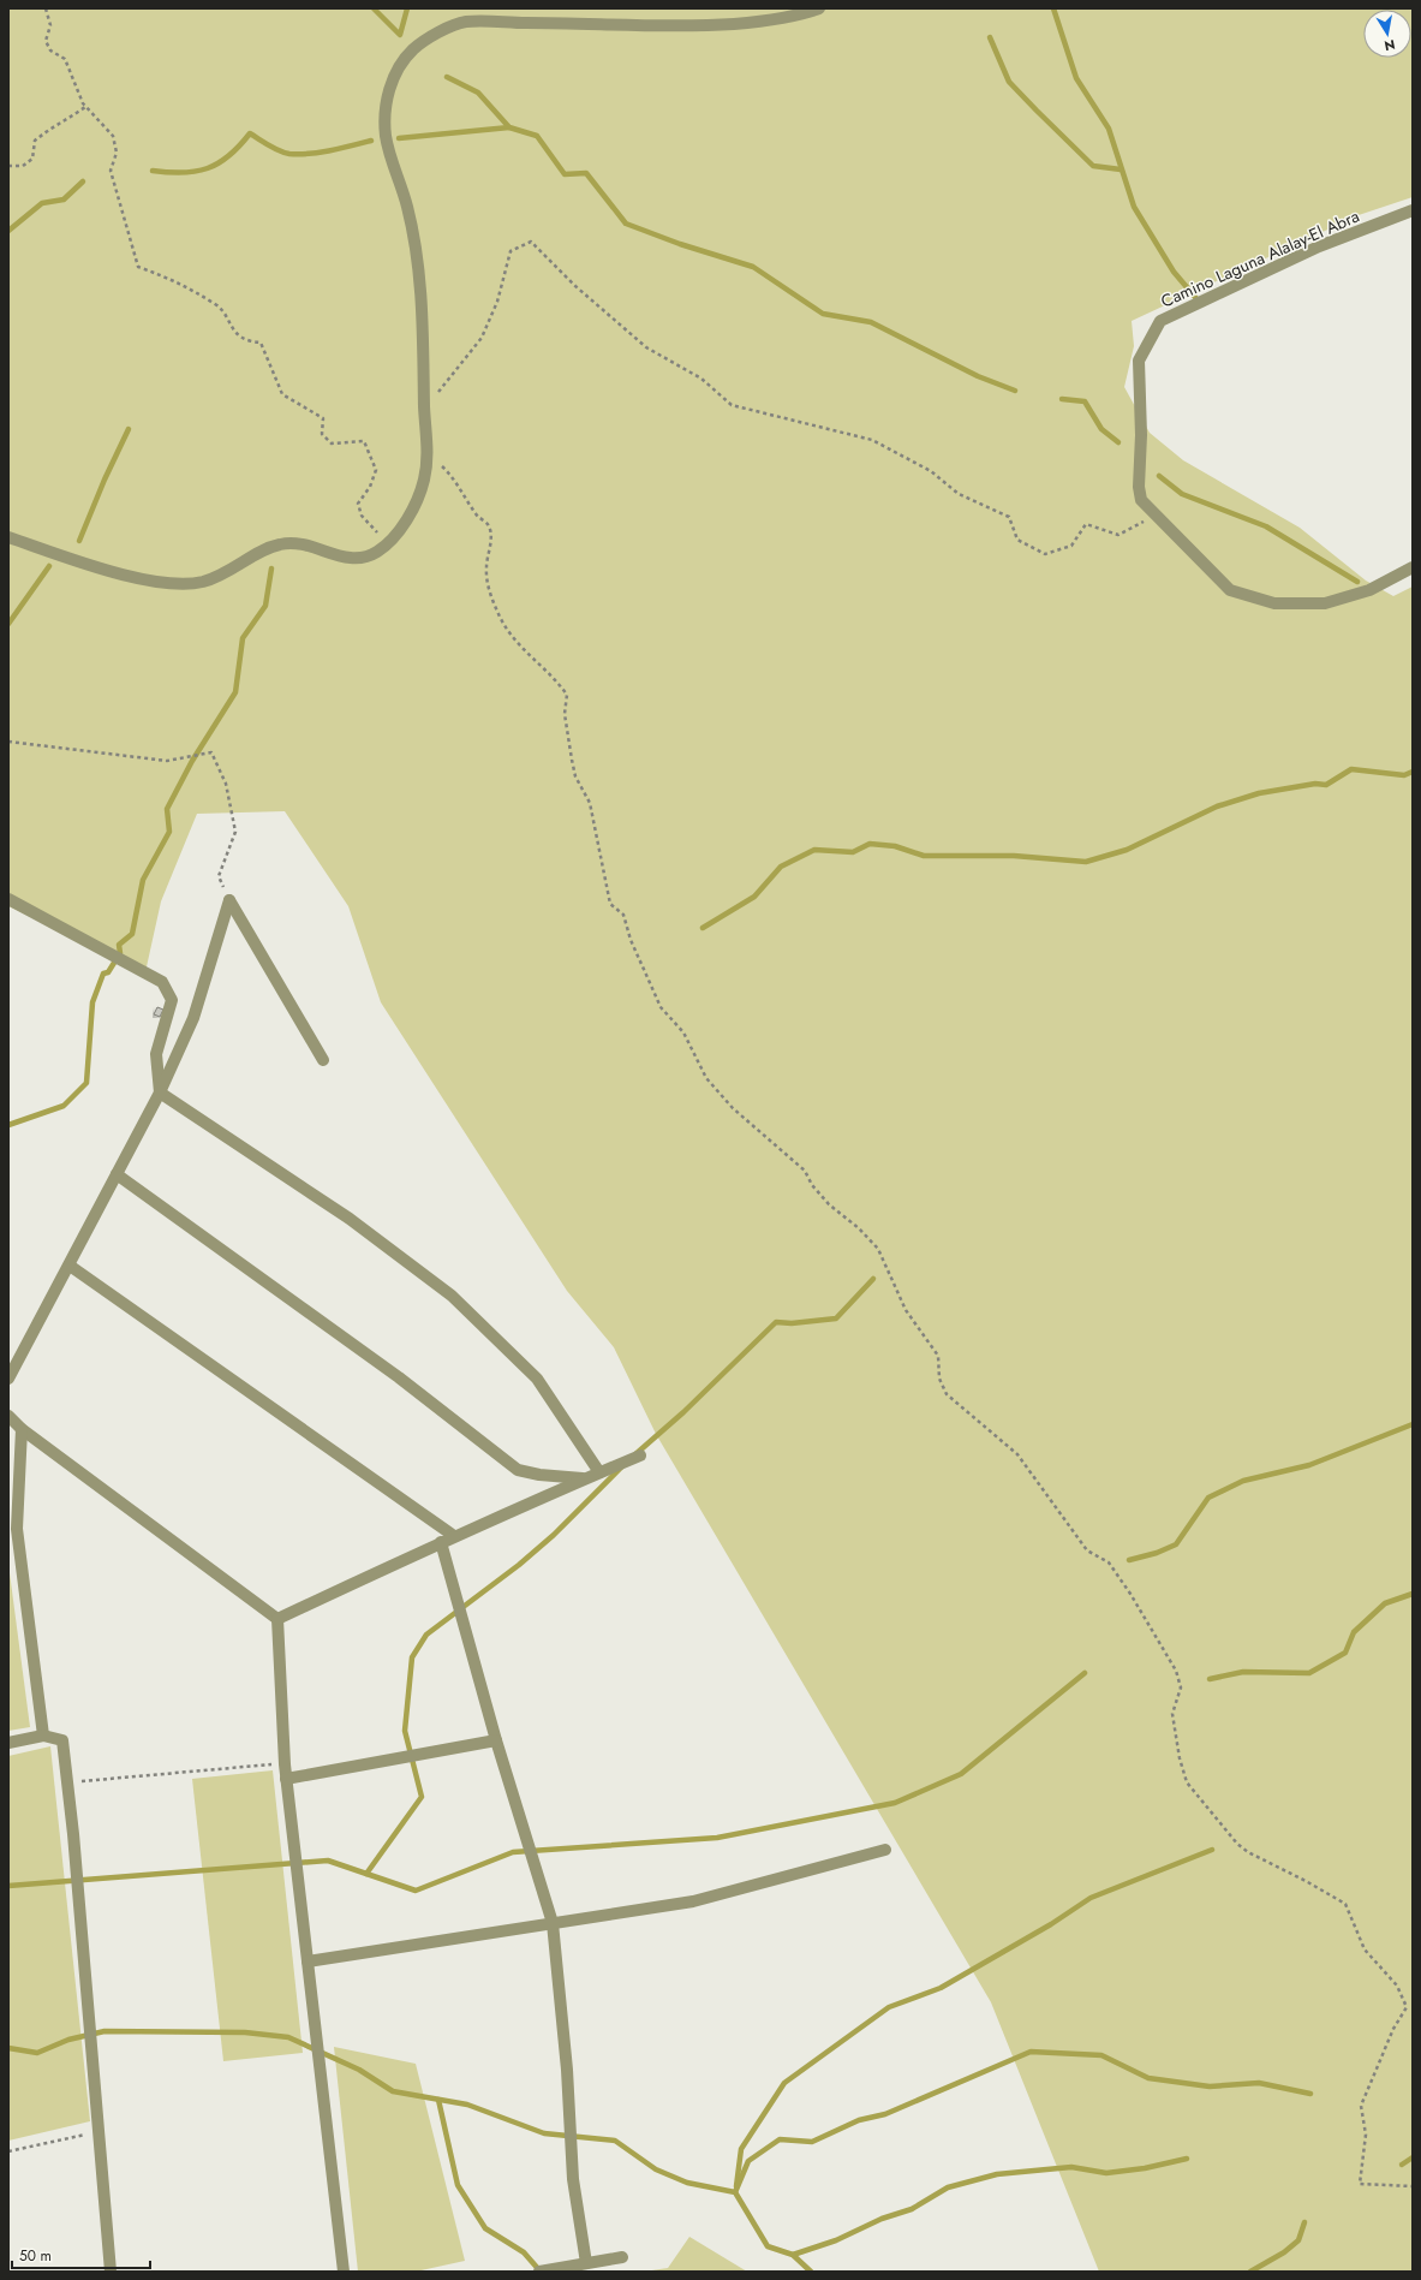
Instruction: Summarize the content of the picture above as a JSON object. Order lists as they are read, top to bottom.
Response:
{
  "streets": {
    "street": ["Camino Laguna Alalay-El Abra"]
  },
  "scale_bar": "50 m",
  "north": "bottom"
}
